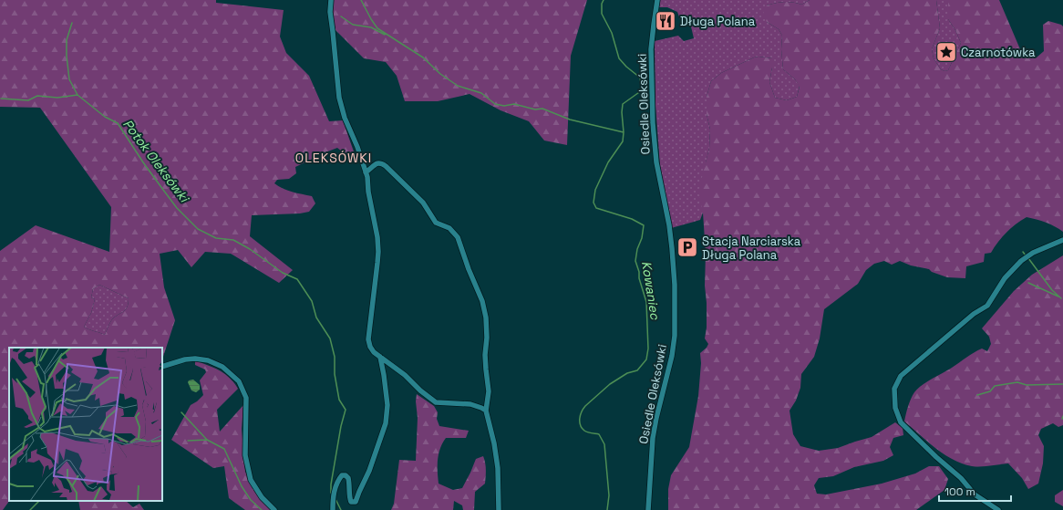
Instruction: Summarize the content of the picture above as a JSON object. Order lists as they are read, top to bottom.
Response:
{
  "streets": {
    "street": ["Osiedle Oleksówki"]
  },
  "districts": ["OLEKSÓWKI"],
  "water": ["Potok Oleksówki", "Kowaniec"],
  "places": {
    "restaurant": ["Długa Polana"],
    "place": ["Czarnotówka"],
    "parking": ["Stacja Narciarska Długa Polana"]
  },
  "scale_bar": "100 m"
}
